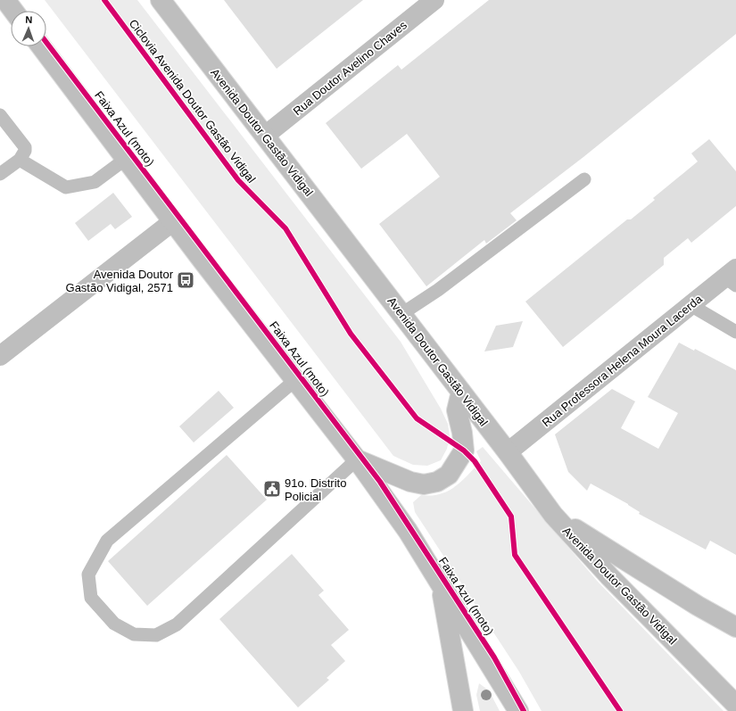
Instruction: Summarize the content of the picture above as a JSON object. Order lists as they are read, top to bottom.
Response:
{
  "streets": {
    "main road": [
      "Rua Doutor Avelino Chaves",
      "Faixa Azul (moto)",
      "Avenida Doutor Gastão Vidigal",
      "Rua Professora Helena Moura Lacerda"
    ],
    "cycle path": ["Ciclovia Avenida Doutor Gastão Vidigal"]
  },
  "crossings": [
    ["Rua Doutor Avelino Chaves", "Avenida Doutor Gastão Vidigal"],
    ["Avenida Doutor Gastão Vidigal", "Rua Professora Helena Moura Lacerda"]
  ],
  "places": {
    "bus stop": ["Avenida Doutor Gastão Vidigal, 2571"],
    "public building": ["91o. Distrito Policial"]
  },
  "north": "top"
}
